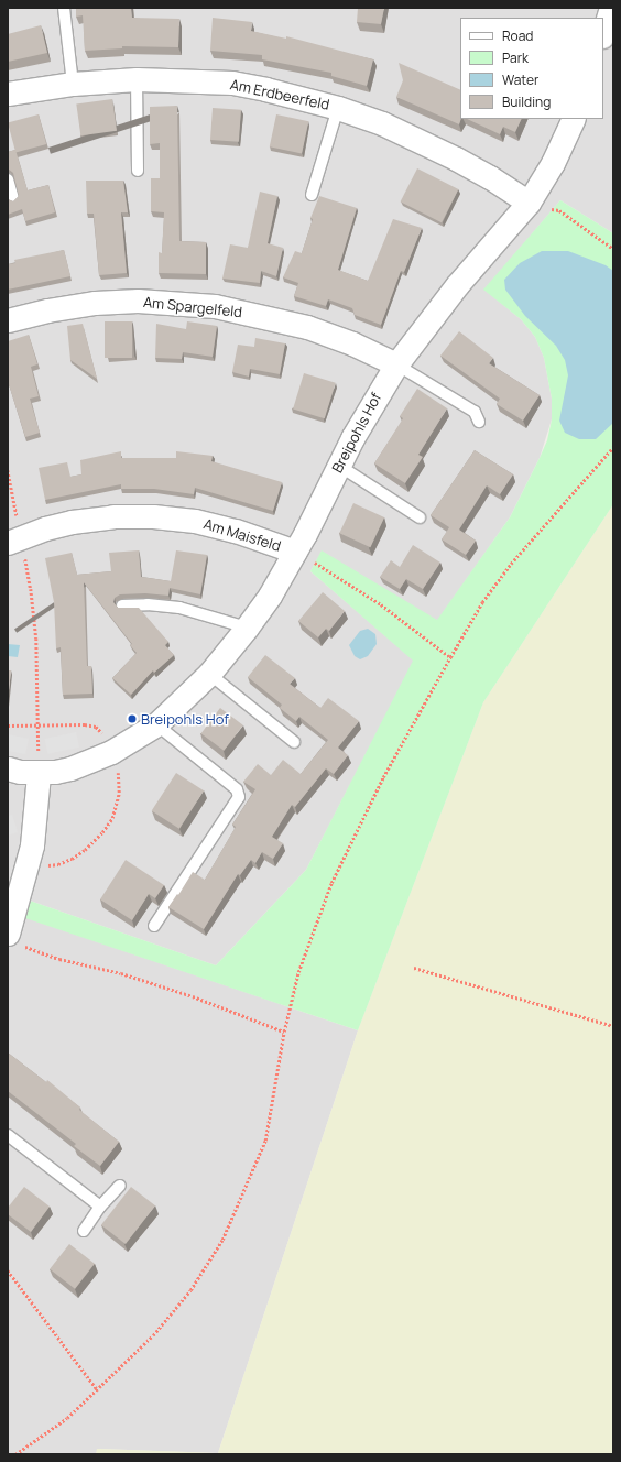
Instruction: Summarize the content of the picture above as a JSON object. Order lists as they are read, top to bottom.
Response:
{
  "streets": {
    "street": [
      "Am Erdbeerfeld",
      "Am Spargelfeld",
      "Breipohls Hof",
      "Am Maisfeld"
    ]
  },
  "crossings": [
    ["Am Erdbeerfeld", "Breipohls Hof"],
    ["Am Spargelfeld", "Breipohls Hof"],
    ["Breipohls Hof", "Am Maisfeld"]
  ],
  "places": ["Breipohls Hof"],
  "legend": [
    "Road",
    "Park",
    "Water",
    "Building"
  ]
}
